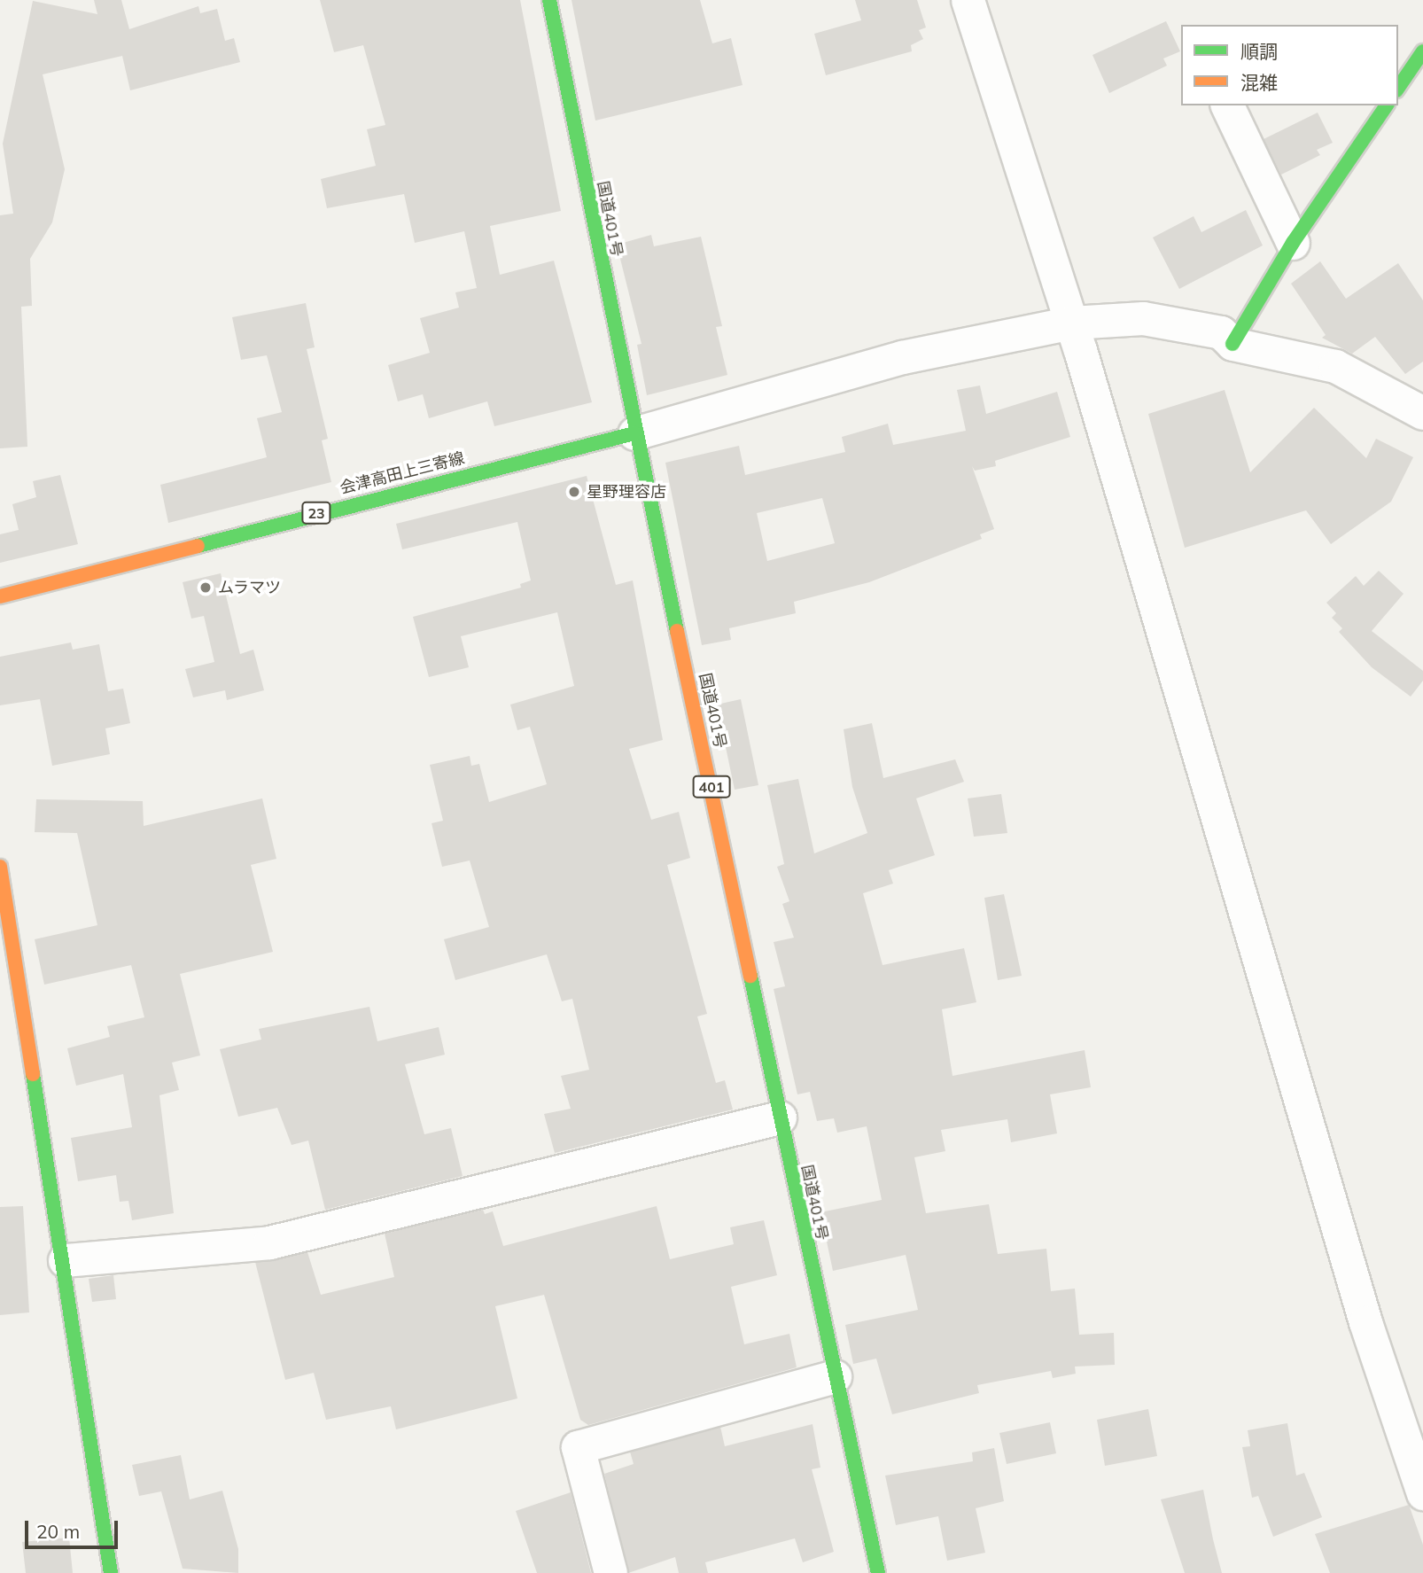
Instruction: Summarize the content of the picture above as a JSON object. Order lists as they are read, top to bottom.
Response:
{
  "streets": {
    "main road": [
      "国道401号",
      "会津高田上三寄線",
      "23",
      "401"
    ]
  },
  "crossings": [
    ["国道401号", "会津高田上三寄線"]
  ],
  "places": ["星野理容店", "ムラマツ"],
  "legend": ["順調", "混雑"],
  "scale_bar": "20 m"
}
